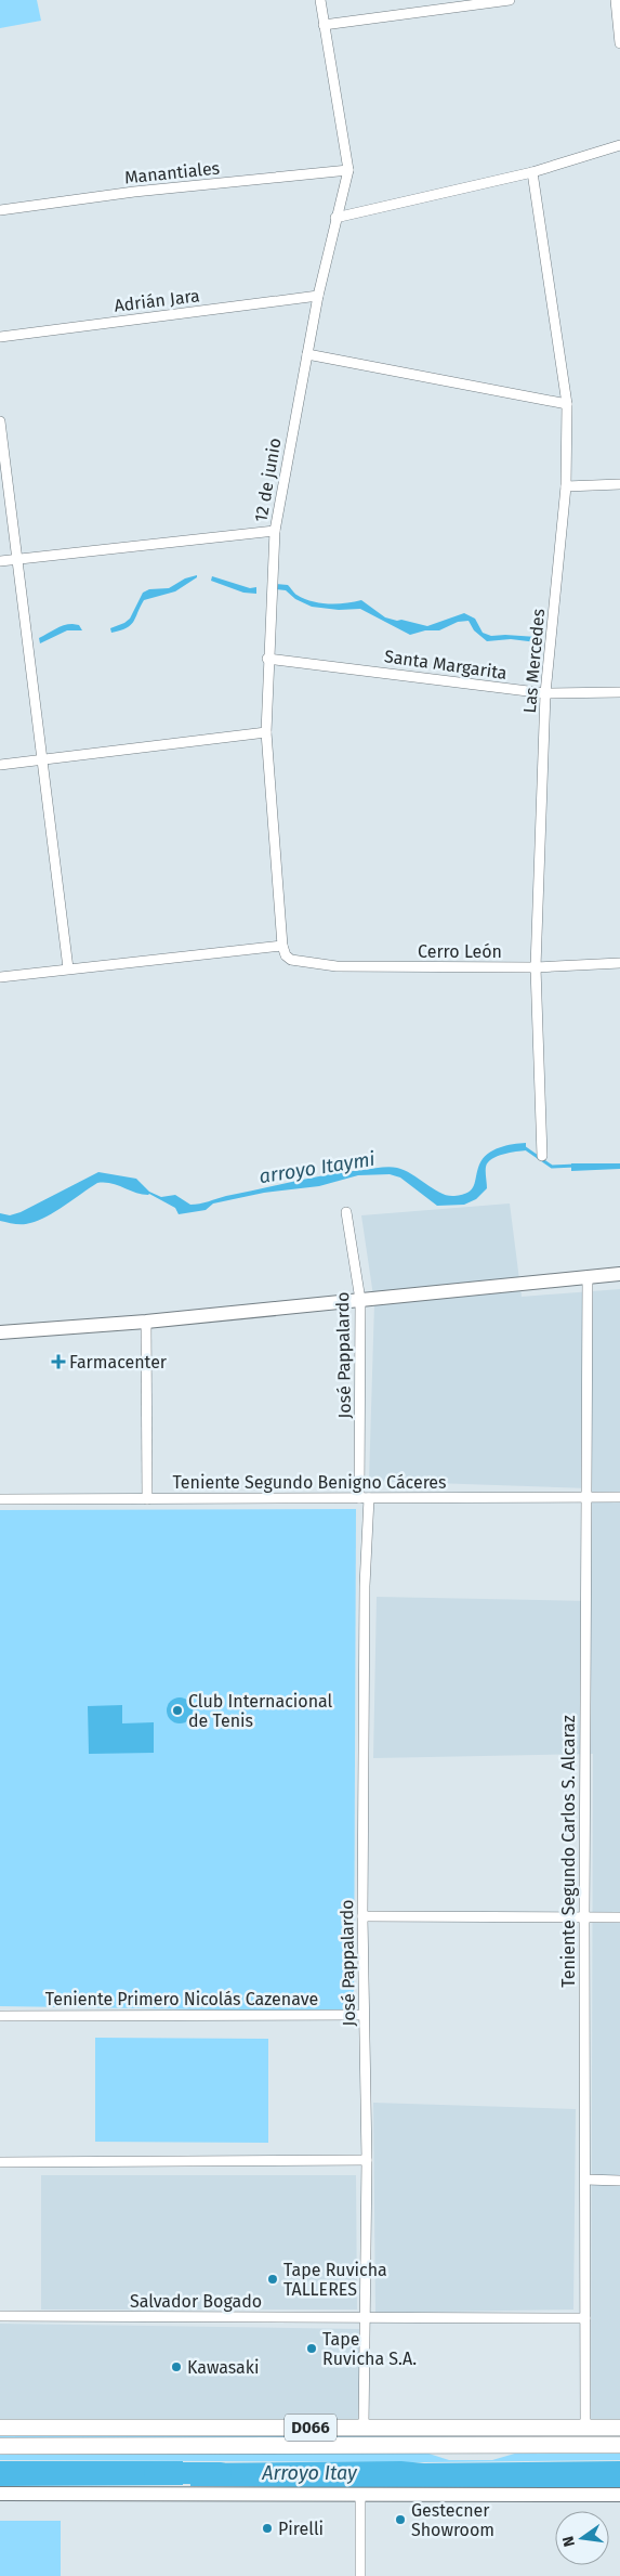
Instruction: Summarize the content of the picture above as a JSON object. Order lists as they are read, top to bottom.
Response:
{
  "streets": {
    "highway": ["D066"],
    "street": [
      "Manantiales",
      "Adrián Jara",
      "12 de junio",
      "Las Mercedes",
      "Santa Margarita",
      "Cerro León",
      "José Pappalardo",
      "Teniente Segundo Benigno Cáceres",
      "Teniente Segundo Carlos S. Alcaraz",
      "Teniente Primero Nicolás Cazenave",
      "Salvador Bogado"
    ]
  },
  "crossings": [
    ["Manantiales", "12 de junio"],
    ["Adrián Jara", "12 de junio"],
    ["12 de junio", "Santa Margarita"],
    ["12 de junio", "Cerro León"],
    ["Las Mercedes", "Santa Margarita"],
    ["Las Mercedes", "Cerro León"],
    ["José Pappalardo", "Teniente Segundo Benigno Cáceres"],
    ["José Pappalardo", "Teniente Primero Nicolás Cazenave"],
    ["José Pappalardo", "Salvador Bogado"],
    ["José Pappalardo", "D066"],
    ["Teniente Segundo Benigno Cáceres", "Teniente Segundo Carlos S. Alcaraz"],
    ["Teniente Segundo Carlos S. Alcaraz", "Salvador Bogado"],
    ["Teniente Segundo Carlos S. Alcaraz", "D066"]
  ],
  "water": ["arroyo Itaymi", "Arroyo Itay"],
  "places": {
    "health": ["Farmacenter"],
    "other": [
      "Club Internacional de Tenis",
      "Tape Ruvicha TALLERES",
      "Tape Ruvicha S.A.",
      "Kawasaki",
      "Gestecner Showroom",
      "Pirelli"
    ]
  },
  "north": "left"
}
